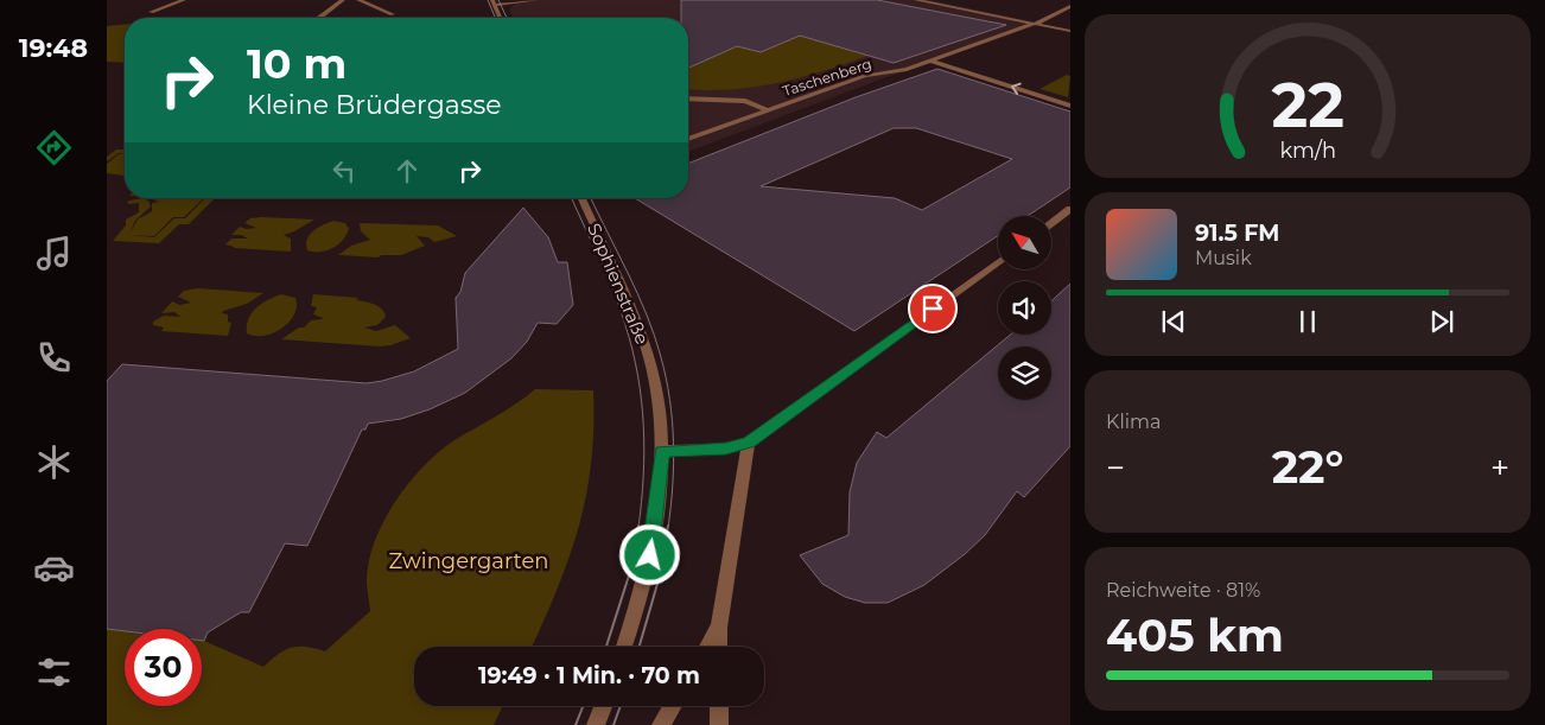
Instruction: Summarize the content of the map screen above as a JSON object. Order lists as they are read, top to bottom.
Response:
{
  "streets": {
    "street": ["Taschenberg", "Sophienstraße"]
  },
  "parks": ["Zwingergarten"],
  "north": "top left",
  "page": {
    "tabs": "19:48",
    "turn": ["10 m", "Kleine Brüdergasse"],
    "song": ["91.5 FM", "Musik"],
    "tile": [
      "Klima",
      ["Reichweite · 81%", "405 km"]
    ],
    "heat": ["−", "22°", "+"],
    "limit": "30",
    "trip": "19:49 · 1 Min. · 70 m",
    "gauge": ["22", "km/h"]
  }
}
